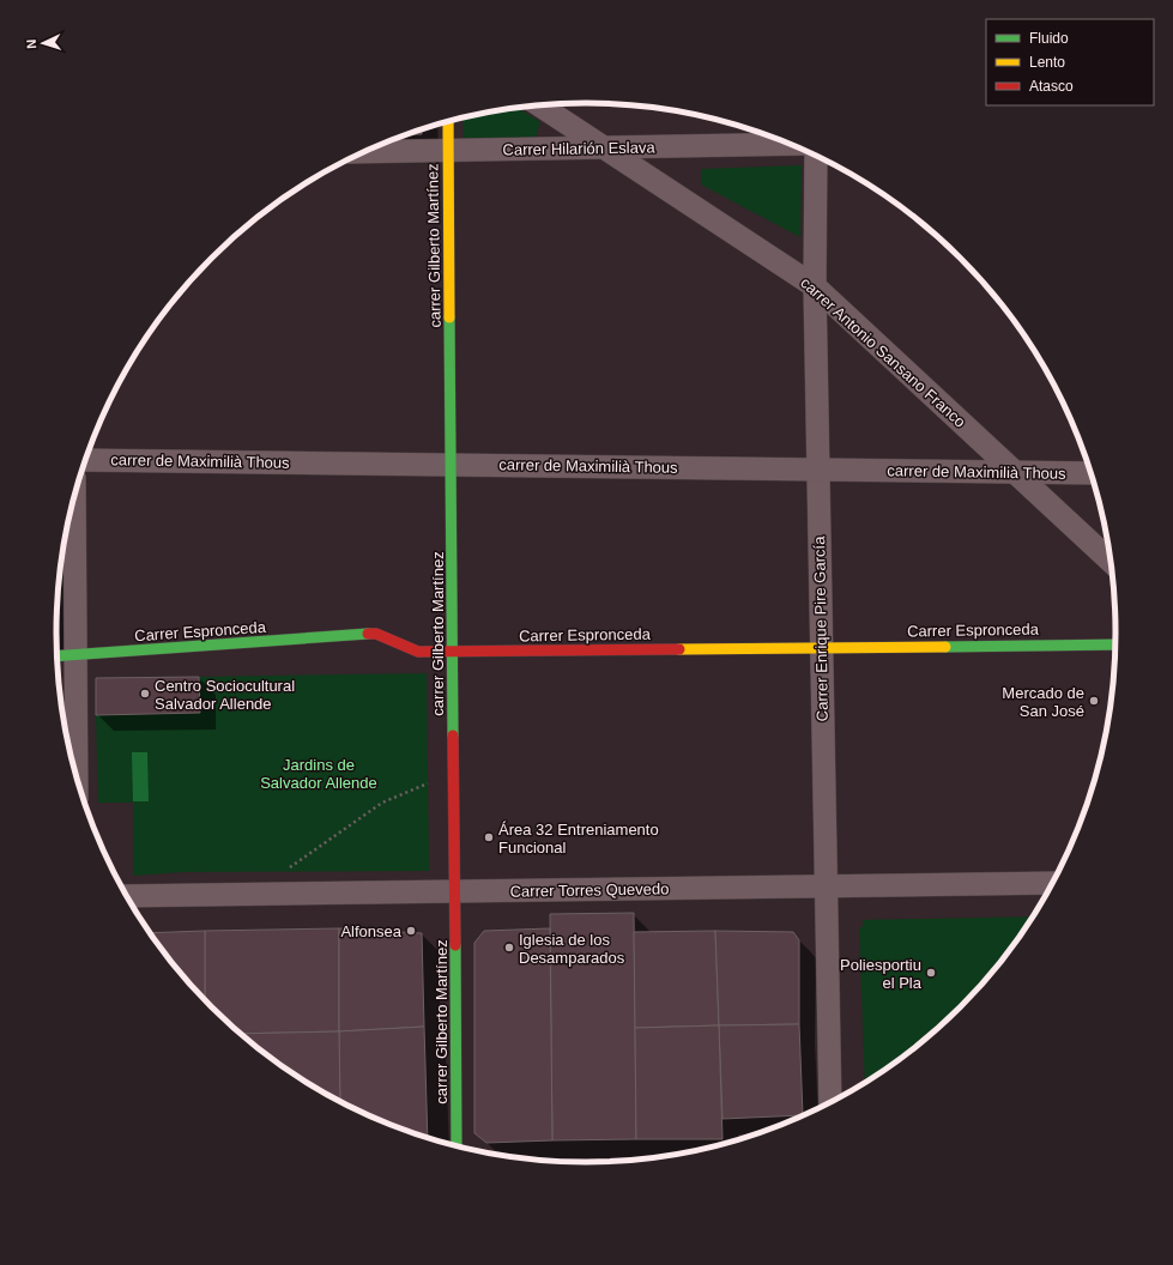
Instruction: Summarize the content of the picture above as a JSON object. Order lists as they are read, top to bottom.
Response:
{
  "streets": {
    "street": [
      "Carrer Hilarión Eslava",
      "carrer Gilberto Martínez",
      "carrer Antonio Sansano Franco",
      "carrer de Maximilià Thous",
      "Carrer Enrique Pire García",
      "Carrer Espronceda",
      "Carrer Torres Quevedo"
    ]
  },
  "crossings": [
    ["Carrer Hilarión Eslava", "carrer Gilberto Martínez"],
    ["Carrer Hilarión Eslava", "carrer Antonio Sansano Franco"],
    ["carrer Gilberto Martínez", "carrer de Maximilià Thous"],
    ["carrer Gilberto Martínez", "Carrer Espronceda"],
    ["carrer Gilberto Martínez", "Carrer Torres Quevedo"],
    ["carrer Antonio Sansano Franco", "carrer de Maximilià Thous"],
    ["carrer Antonio Sansano Franco", "Carrer Enrique Pire García"],
    ["carrer de Maximilià Thous", "Carrer Enrique Pire García"],
    ["Carrer Enrique Pire García", "Carrer Espronceda"],
    ["Carrer Enrique Pire García", "Carrer Torres Quevedo"]
  ],
  "parks": ["Jardins de Salvador Allende"],
  "places": [
    "Centro Sociocultural Salvador Allende",
    "Mercado de San José",
    "Área 32 Entreniamento Funcional",
    "Alfonsea",
    "Iglesia de los Desamparados",
    "Poliesportiu el Pla"
  ],
  "legend": ["Fluido", "Lento", "Atasco"],
  "north": "left"
}
